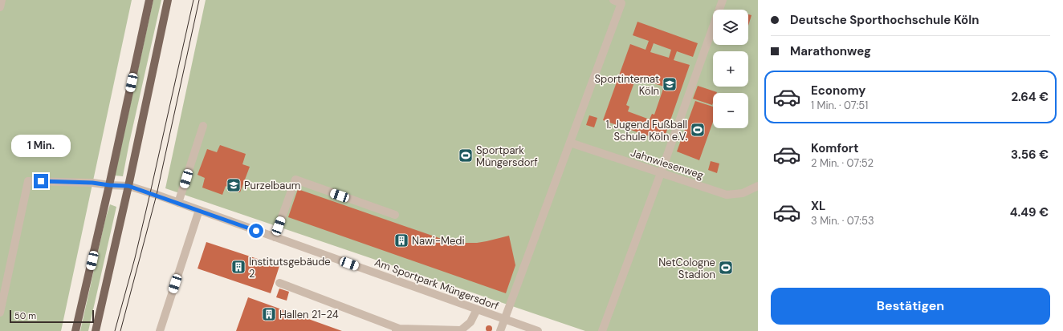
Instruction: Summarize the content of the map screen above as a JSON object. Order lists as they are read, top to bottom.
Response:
{
  "streets": {
    "street": ["Jahnwiesenweg", "Am Sportpark Müngersdorf"]
  },
  "places": {
    "school or university": ["Sportinternat Köln", "Purzelbaum"],
    "sports": ["1. Jugend Fußball Schule Köln e.V.", "Sportpark Müngersdorf", "NetCologne Stadion"],
    "building": ["Nawi-Medi", "Institutsgebäude 2", "Hallen 21-24"]
  },
  "scale_bar": "50 m",
  "page": {
    "banner": ["Deutsche Sporthochschule Köln", "Marathonweg"],
    "map_buttons": ["+", "−"],
    "list": [
      {
        "name": "Economy",
        "note": "1 Min. · 07:51",
        "value": "2.64 €"
      },
      {
        "name": "Komfort",
        "note": "2 Min. · 07:52",
        "value": "3.56 €"
      },
      {
        "name": "XL",
        "note": "3 Min. · 07:53",
        "value": "4.49 €"
      }
    ],
    "bubble": "1 Min.",
    "buttons": "Bestätigen",
    "scale": "50 m"
  }
}
